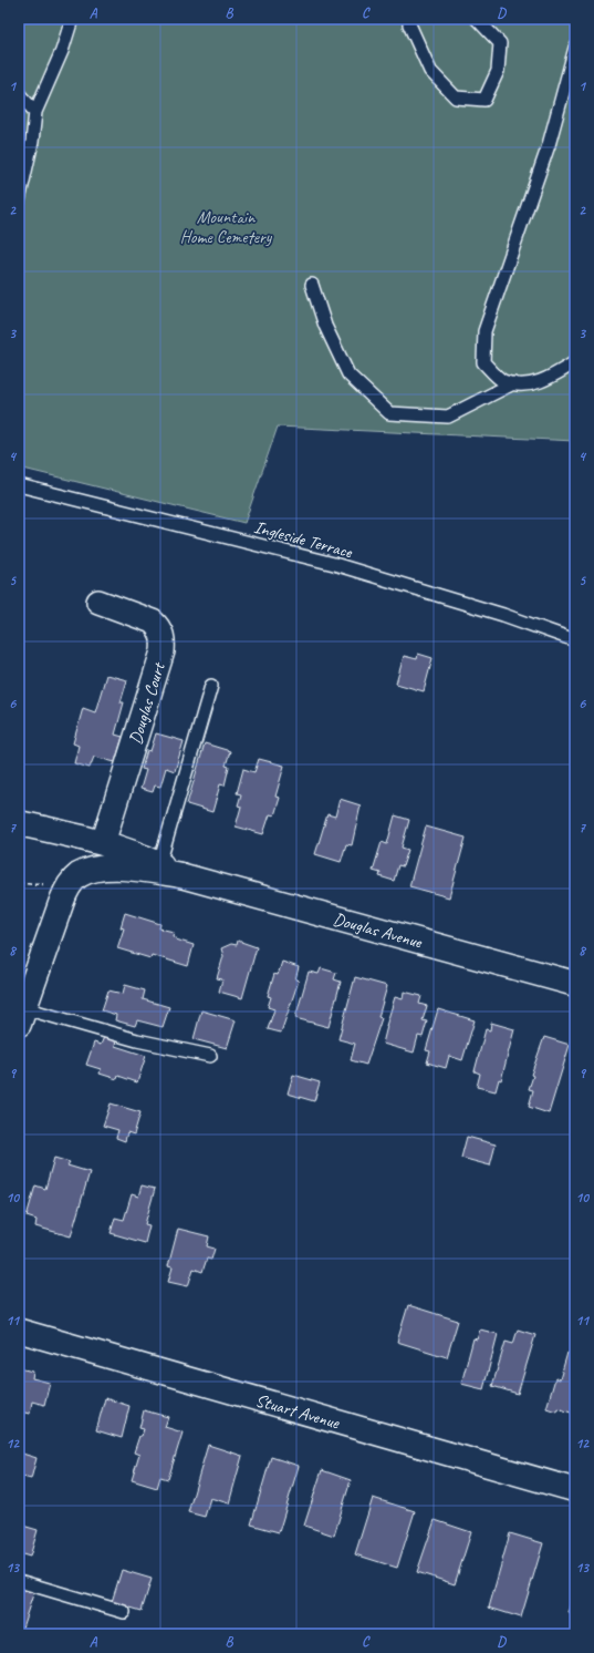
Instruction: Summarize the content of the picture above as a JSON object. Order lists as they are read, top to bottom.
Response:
{
  "streets": {
    "main road": ["Douglas Avenue"],
    "street": ["Douglas Court", "Stuart Avenue"],
    "lane": ["Ingleside Terrace"]
  },
  "crossings": [
    ["Douglas Court", "Douglas Avenue"]
  ],
  "parks": ["Mountain Home Cemetery"],
  "grid": {
    "columns": [
      "A",
      "B",
      "C",
      "D"
    ],
    "rows": [
      "1",
      "2",
      "3",
      "4",
      "5",
      "6",
      "7",
      "8",
      "9",
      "10",
      "11",
      "12",
      "13"
    ]
  }
}
